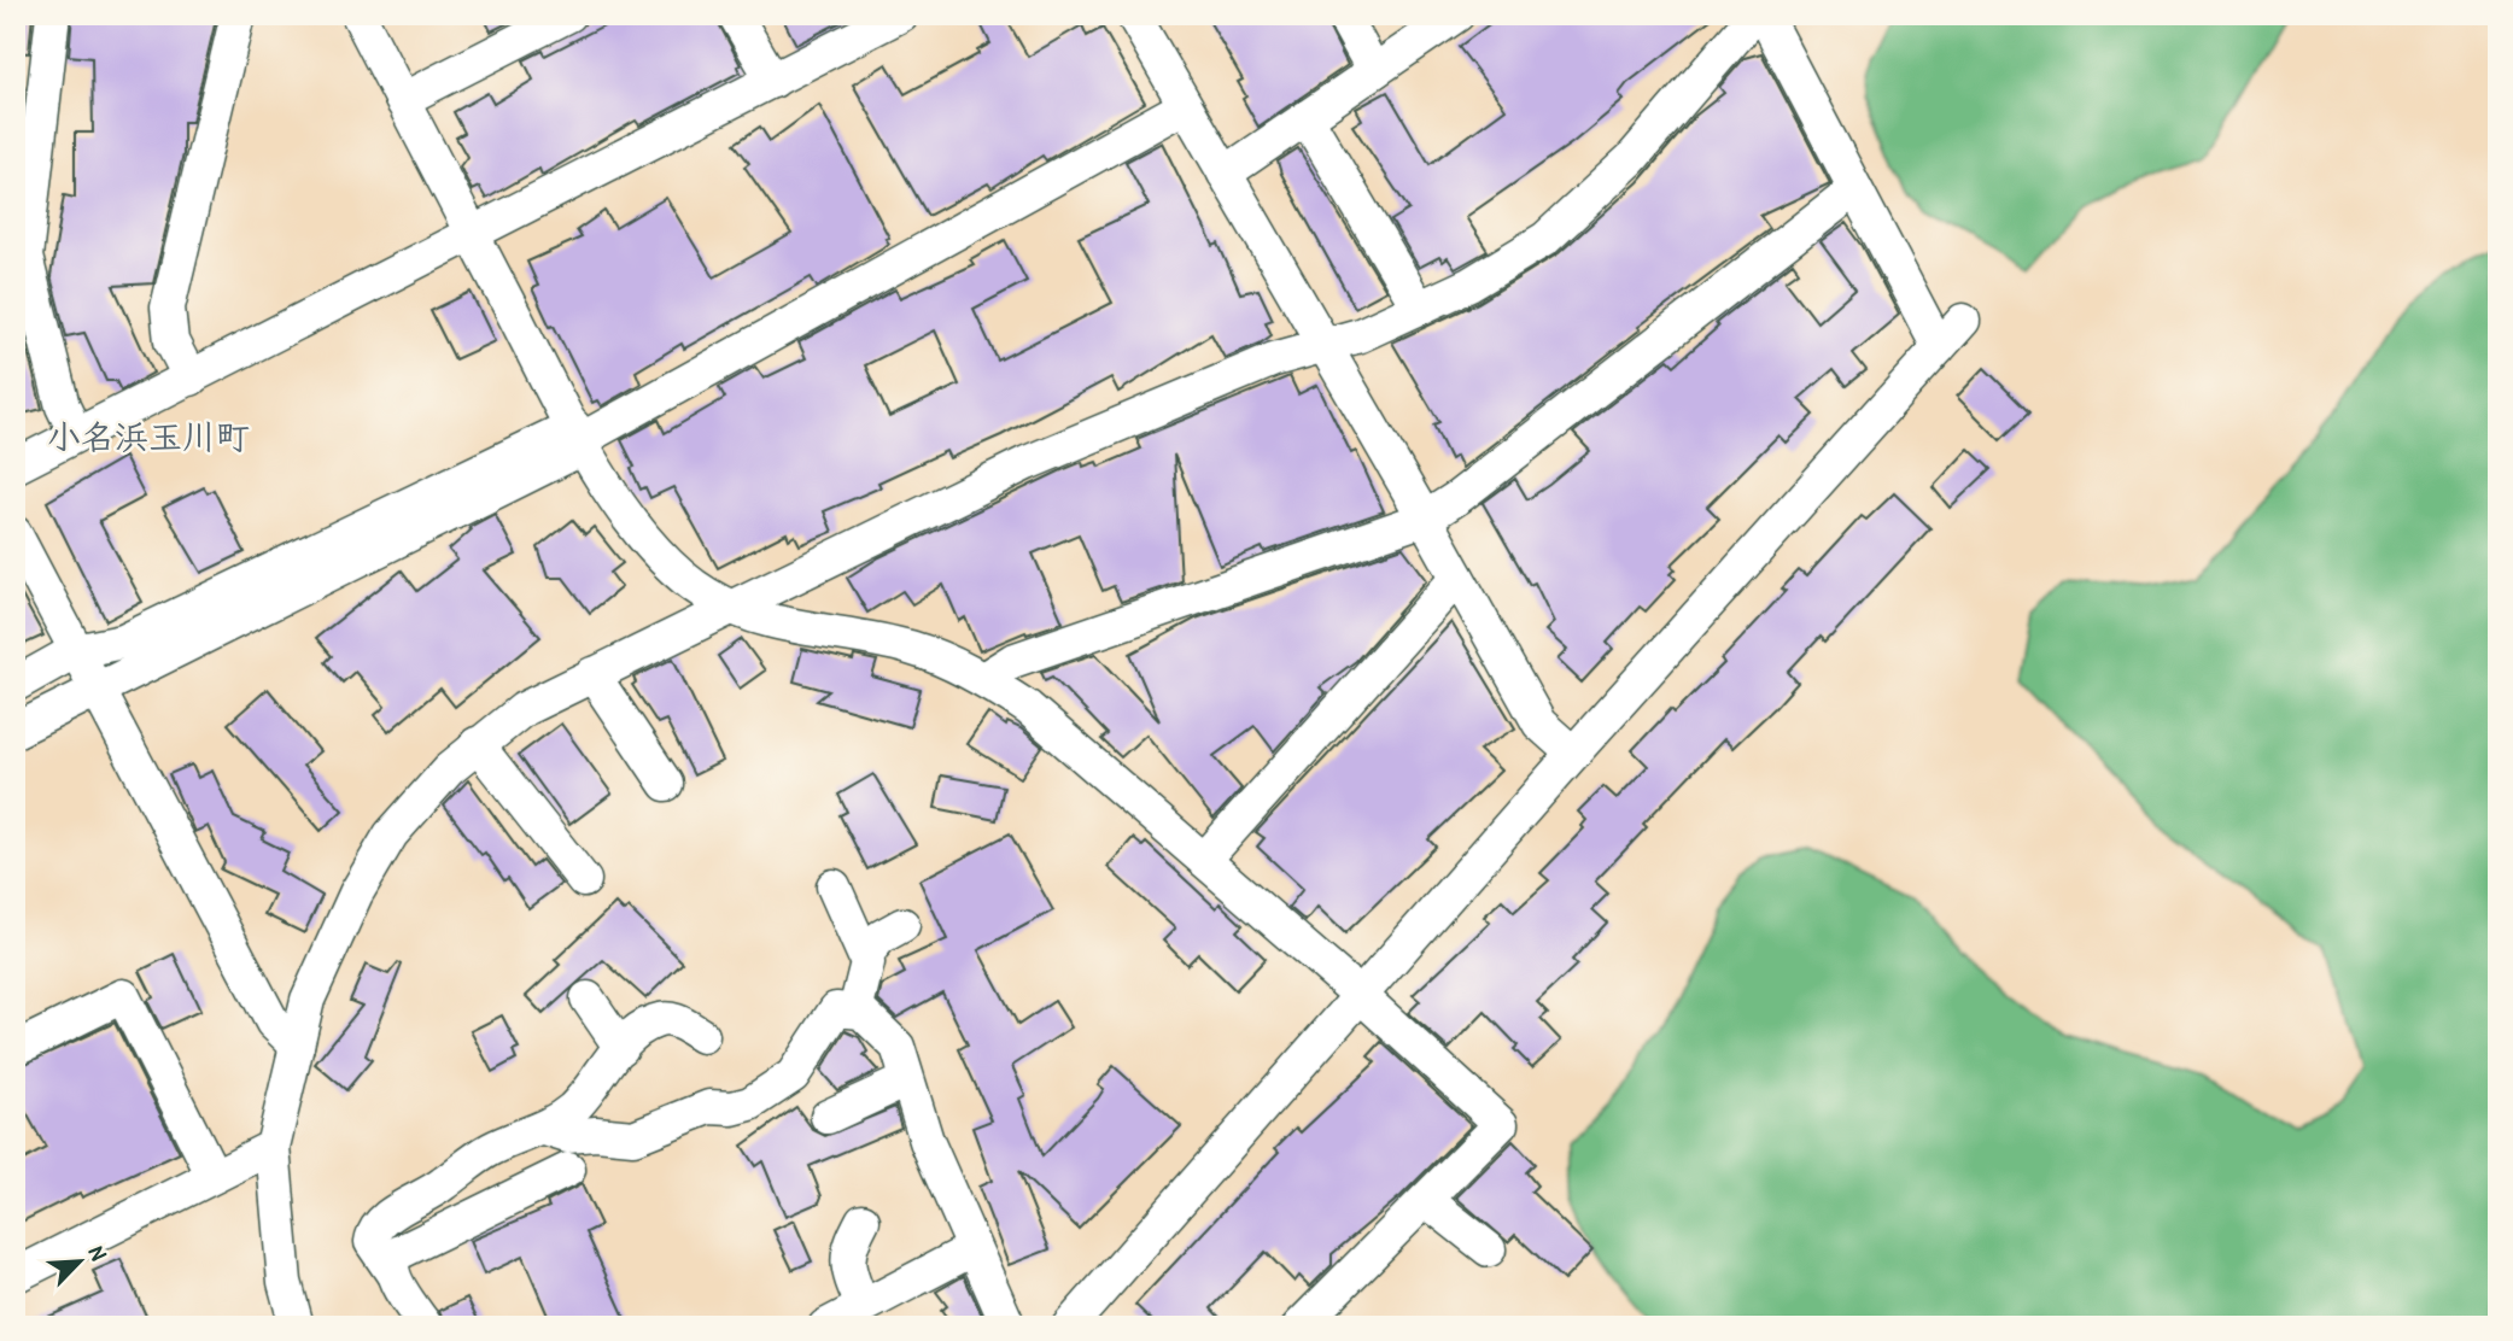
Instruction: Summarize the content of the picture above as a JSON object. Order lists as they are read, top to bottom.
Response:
{
  "districts": ["小名浜玉川町"],
  "north": "top right"
}
